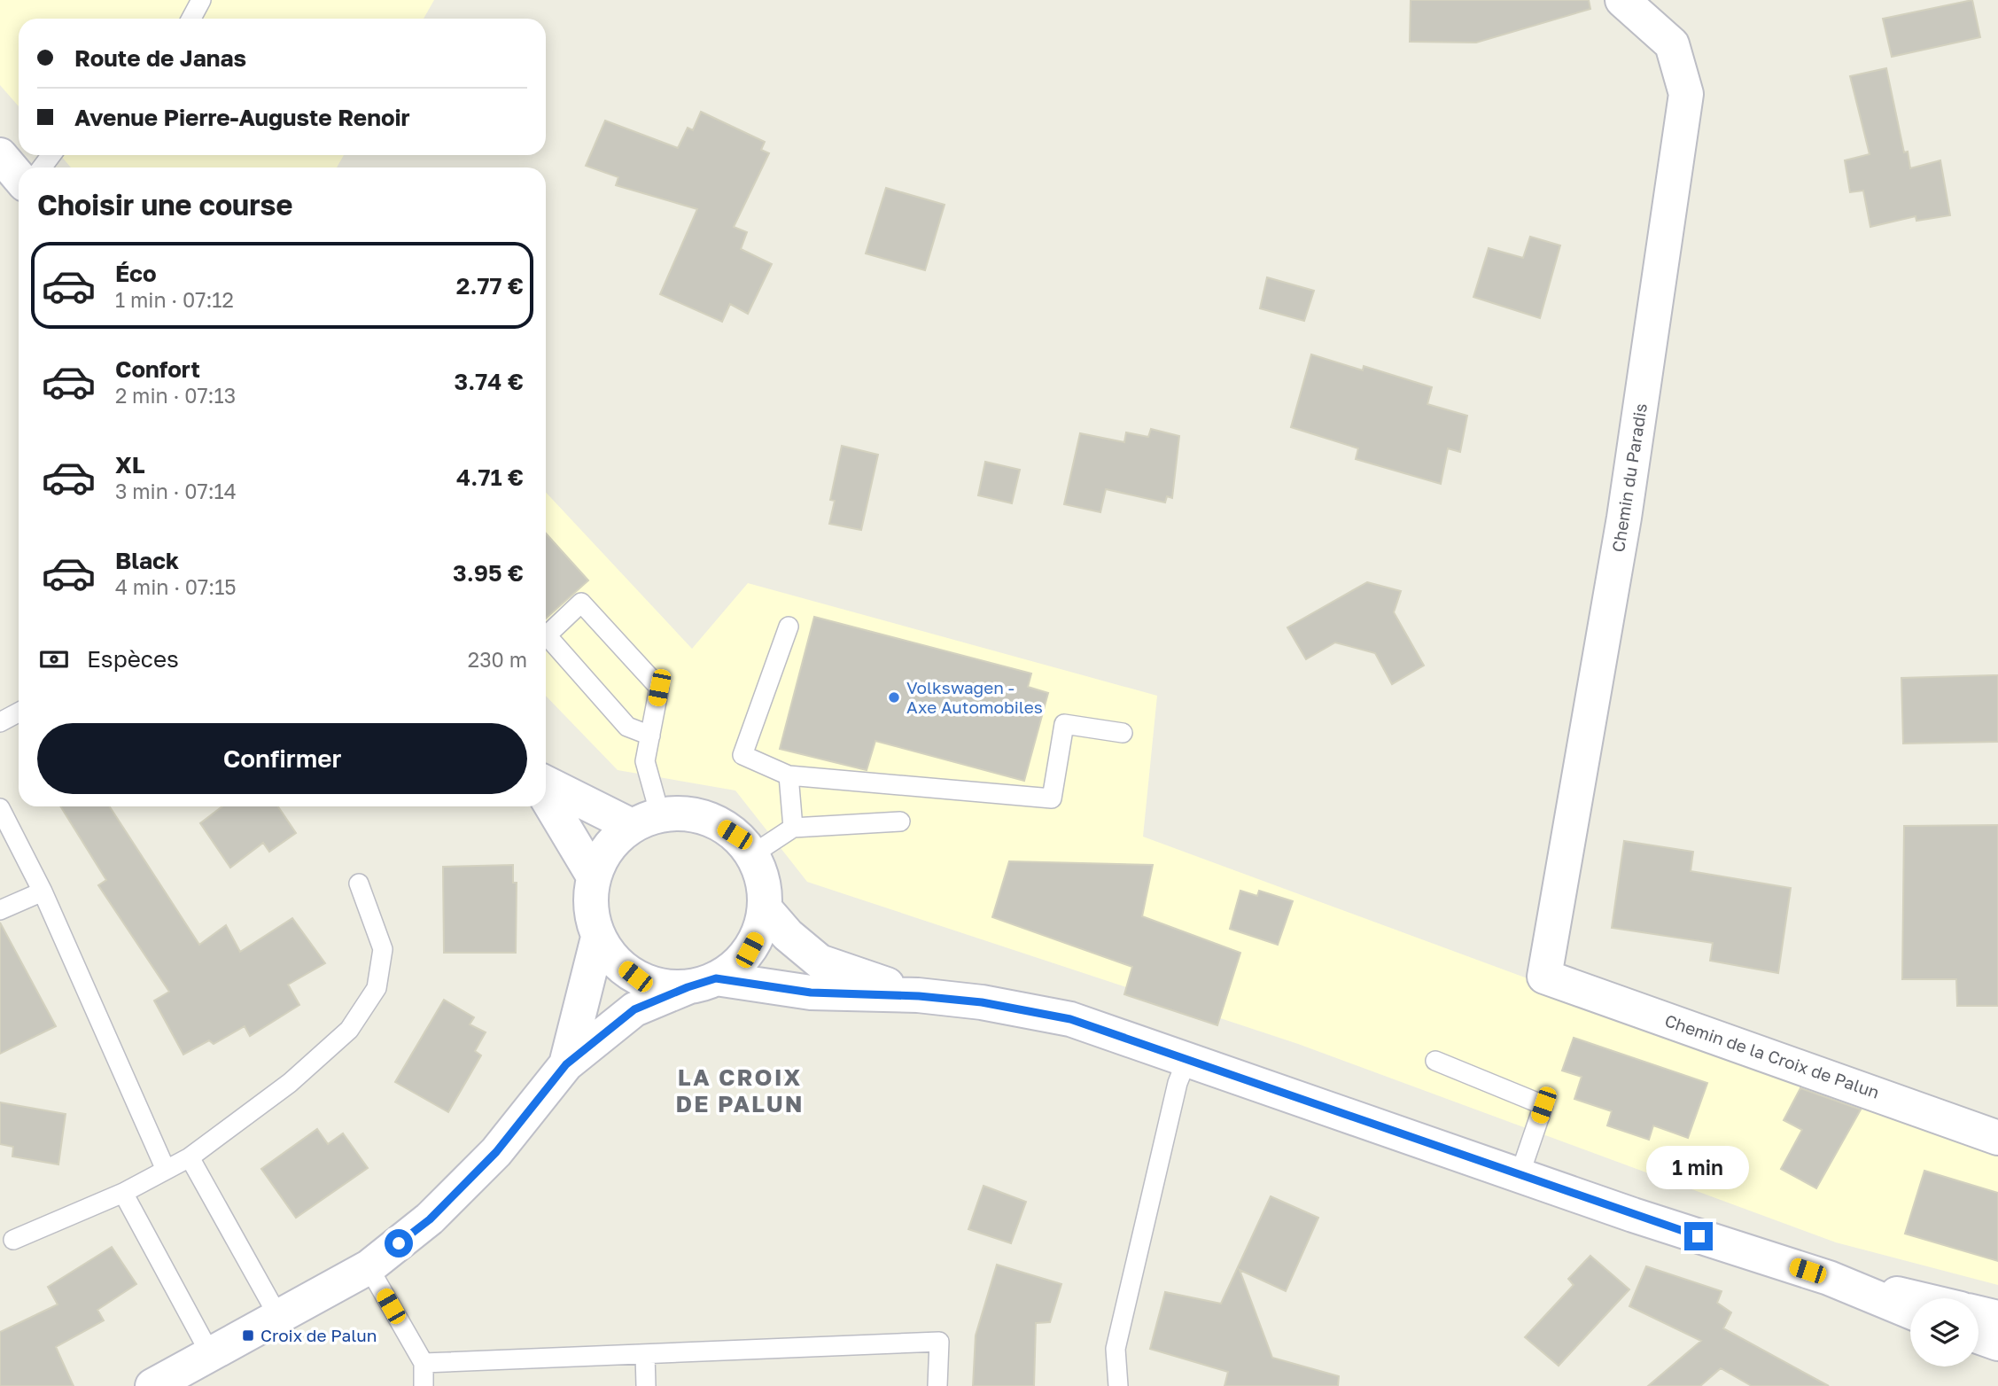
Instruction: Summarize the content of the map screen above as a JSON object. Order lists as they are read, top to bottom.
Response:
{
  "streets": {
    "main road": ["Chemin du Paradis", "Chemin de la Croix de Palun"]
  },
  "crossings": [
    ["Chemin du Paradis", "Chemin de la Croix de Palun"]
  ],
  "districts": ["LA CROIX DE PALUN"],
  "places": {
    "other": ["Volkswagen - Axe Automobiles"],
    "transit": ["Croix de Palun"]
  },
  "page": {
    "banner": ["Route de Janas", "Avenue Pierre-Auguste Renoir"],
    "heading": "Choisir une course",
    "list": [
      {
        "name": "Éco",
        "note": "1 min · 07:12",
        "value": "2.77 €"
      },
      {
        "name": "Confort",
        "note": "2 min · 07:13",
        "value": "3.74 €"
      },
      {
        "name": "XL",
        "note": "3 min · 07:14",
        "value": "4.71 €"
      },
      {
        "name": "Black",
        "note": "4 min · 07:15",
        "value": "3.95 €"
      }
    ],
    "pay": ["Espèces", "230 m"],
    "buttons": "Confirmer",
    "bubble": "1 min"
  }
}
